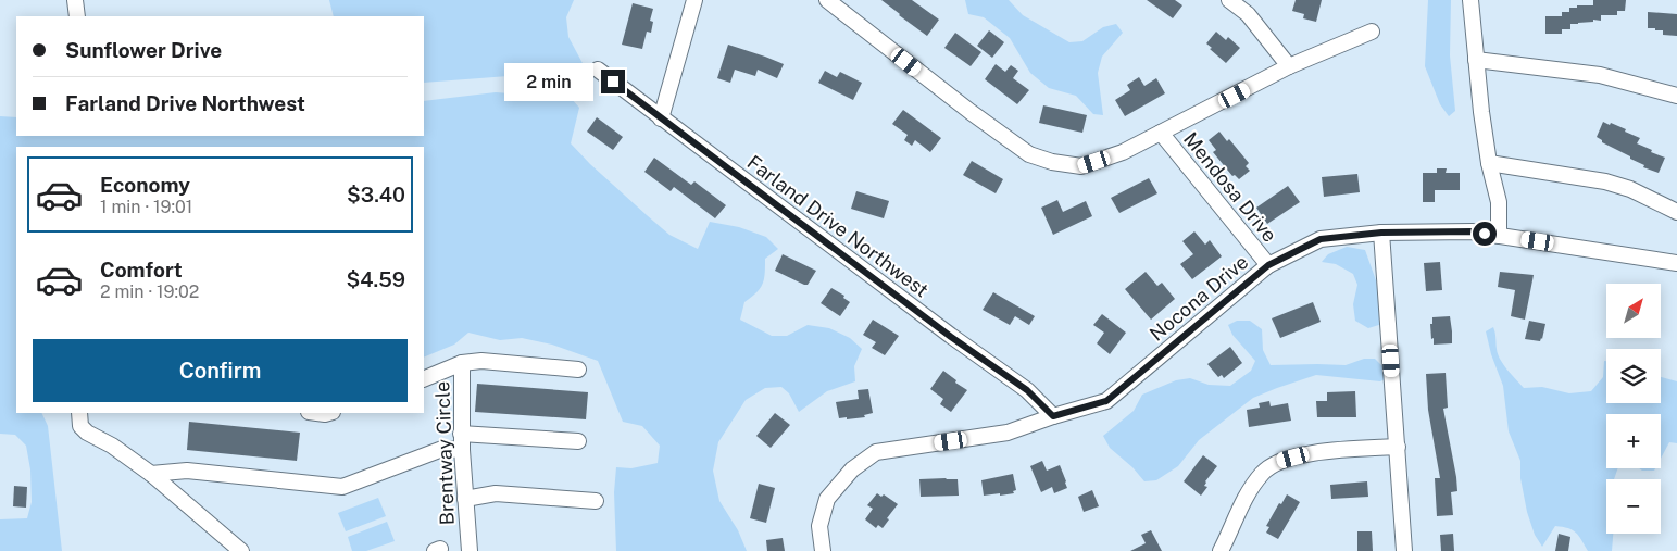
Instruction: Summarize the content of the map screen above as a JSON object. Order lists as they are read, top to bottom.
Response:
{
  "streets": {
    "street": [
      "Mendosa Drive",
      "Farland Drive Northwest",
      "Nocona Drive",
      "Brentway Circle"
    ]
  },
  "crossings": [
    ["Mendosa Drive", "Nocona Drive"],
    ["Farland Drive Northwest", "Nocona Drive"]
  ],
  "north": "top right",
  "page": {
    "banner": ["Sunflower Drive", "Farland Drive Northwest"],
    "bubble": "2 min",
    "list": [
      {
        "name": "Economy",
        "note": "1 min · 19:01",
        "value": "$3.40"
      },
      {
        "name": "Comfort",
        "note": "2 min · 19:02",
        "value": "$4.59"
      }
    ],
    "map_buttons": ["+", "−"],
    "buttons": "Confirm"
  }
}
